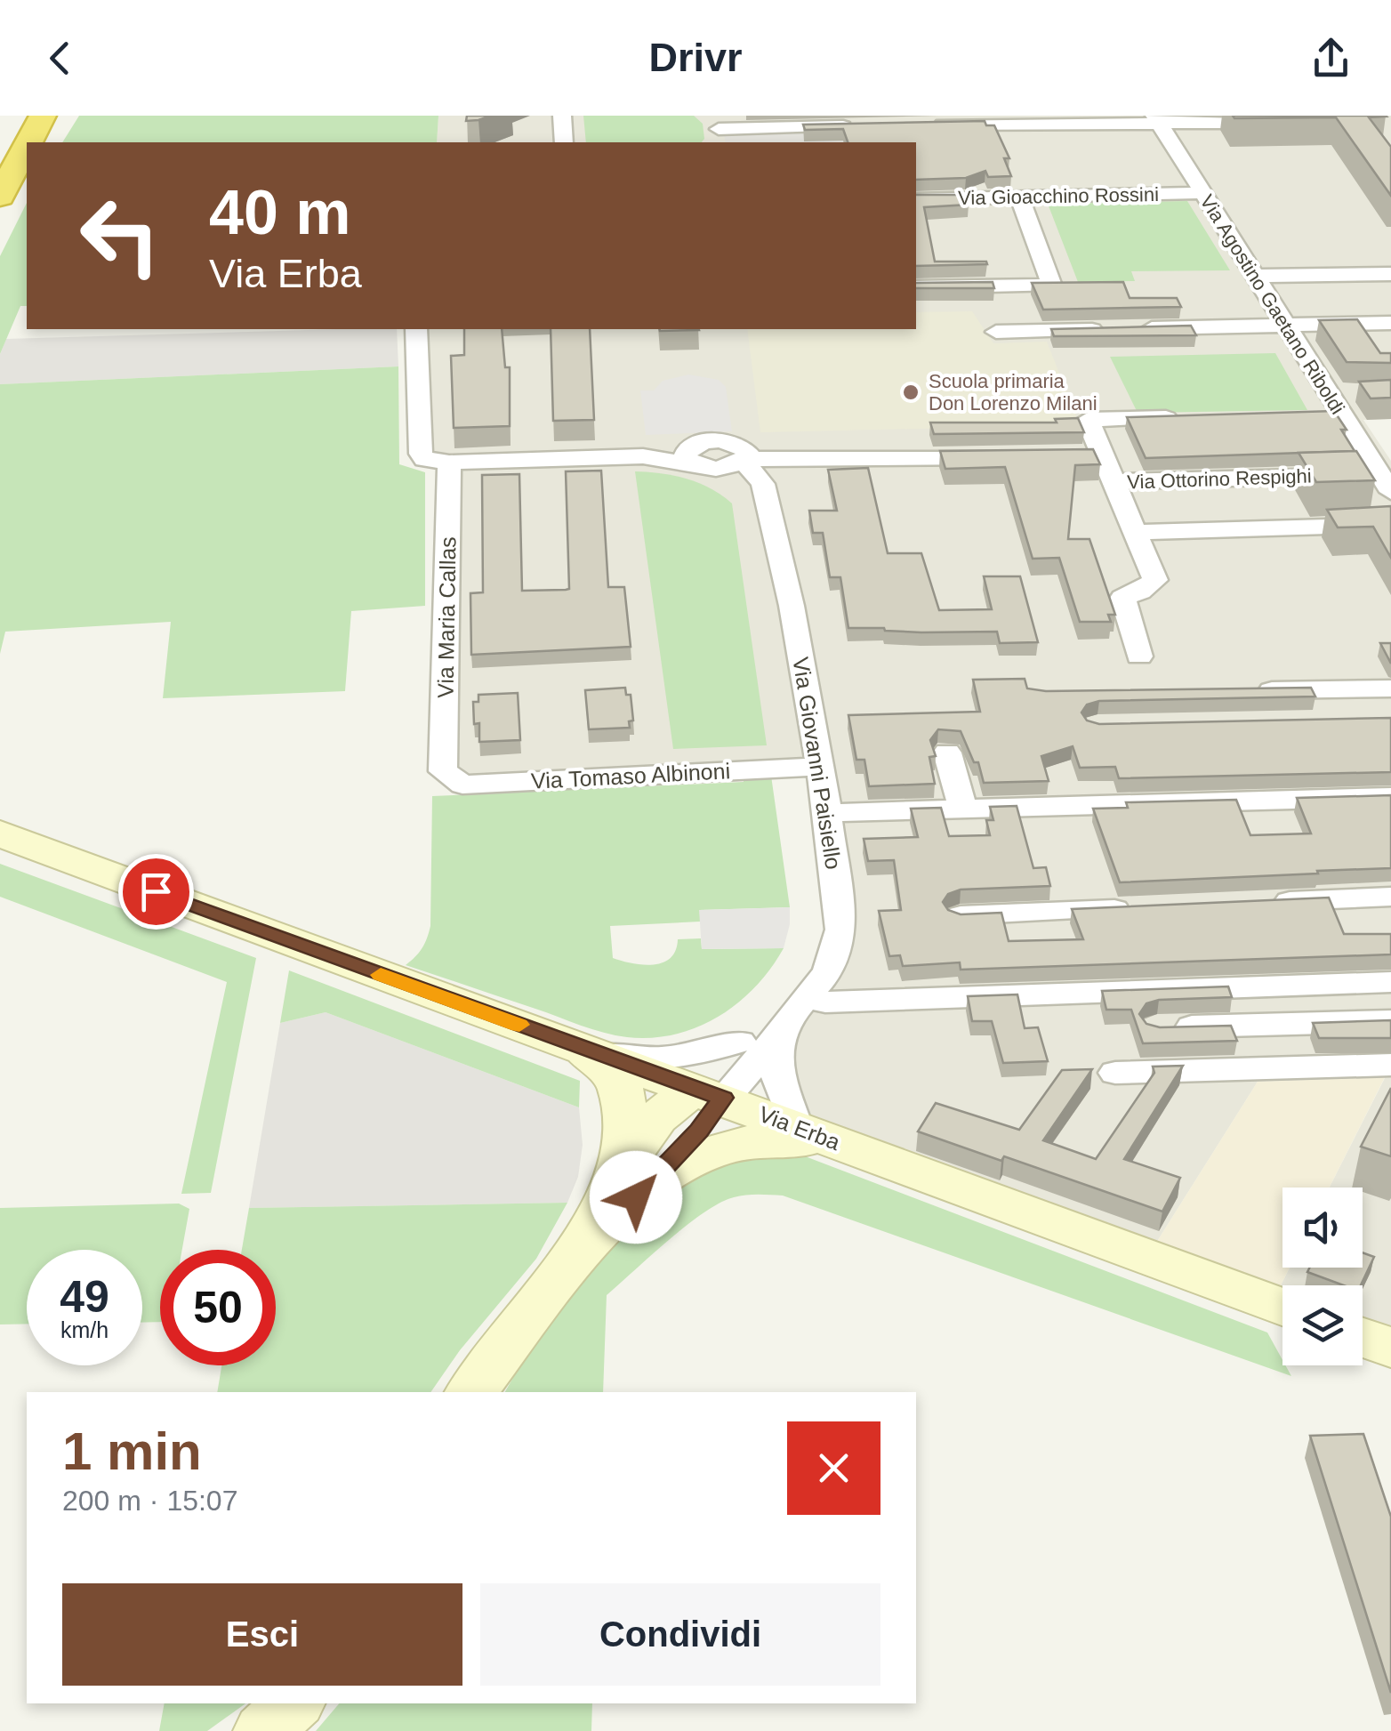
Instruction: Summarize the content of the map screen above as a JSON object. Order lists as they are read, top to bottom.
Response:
{
  "streets": {
    "main road": ["Via Erba"],
    "street": [
      "Via Gioacchino Rossini",
      "Via Agostino Gaetano Riboldi",
      "Via Ottorino Respighi",
      "Via Maria Callas",
      "Via Giovanni Paisiello",
      "Via Tomaso Albinoni"
    ]
  },
  "crossings": [
    ["Via Gioacchino Rossini", "Via Agostino Gaetano Riboldi"],
    ["Via Agostino Gaetano Riboldi", "Via Ottorino Respighi"],
    ["Via Maria Callas", "Via Tomaso Albinoni"],
    ["Via Giovanni Paisiello", "Via Tomaso Albinoni"],
    ["Via Giovanni Paisiello", "Via Erba"]
  ],
  "places": ["Scuola primaria Don Lorenzo Milani"],
  "page": {
    "header": "Drivr",
    "turn": ["40 m", "Via Erba"],
    "speed": "49 km/h",
    "limit": "50",
    "heading": ["1 min", "200 m · 15:07"],
    "buttons": ["Esci", "Condividi"]
  }
}
